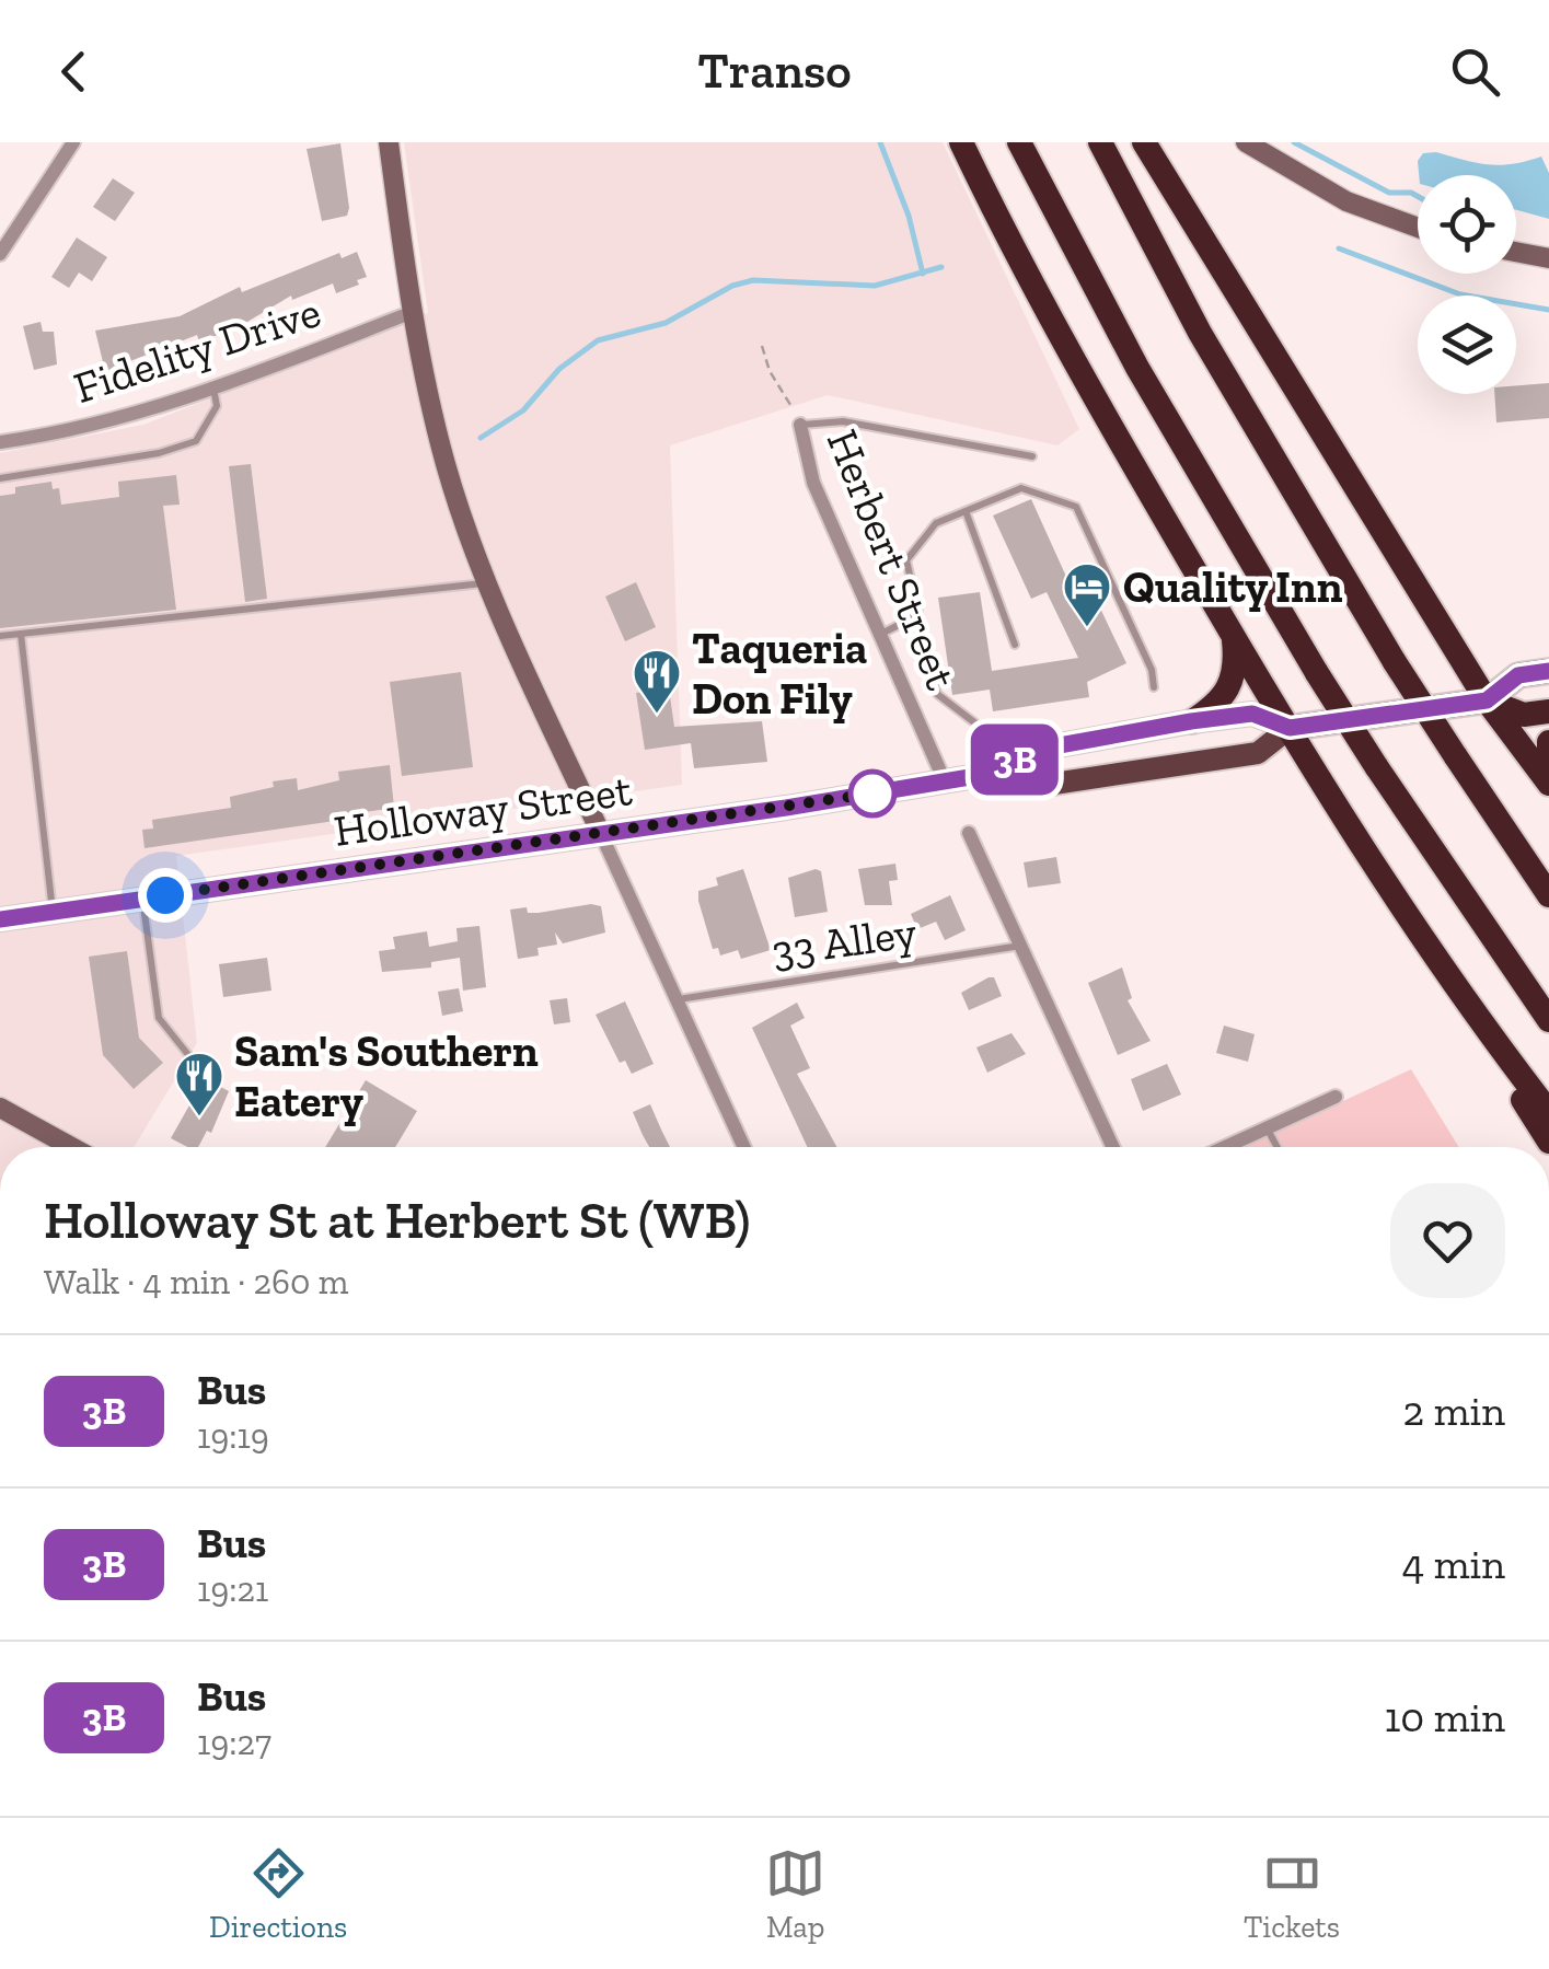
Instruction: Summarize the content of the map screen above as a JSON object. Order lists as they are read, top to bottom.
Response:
{
  "streets": {
    "highway": ["Holloway Street"],
    "street": ["Fidelity Drive", "Herbert Street"],
    "lane": ["33 Alley"]
  },
  "crossings": [
    ["Herbert Street", "Holloway Street"]
  ],
  "places": {
    "hotel": ["Quality Inn"],
    "restaurant": ["Taqueria Don Fily", "Sam's Southern Eatery"]
  },
  "lines": ["bus line 3B"],
  "page": {
    "header": "Transo",
    "on_map": "3B",
    "heading": ["Holloway St at Herbert St (WB)", "Walk · 4 min · 260 m"],
    "list": [
      {
        "mark": "3B",
        "name": "Bus",
        "note": "19:19",
        "value": "2 min"
      },
      {
        "mark": "3B",
        "name": "Bus",
        "note": "19:21",
        "value": "4 min"
      },
      {
        "mark": "3B",
        "name": "Bus",
        "note": "19:27",
        "value": "10 min"
      }
    ],
    "tabs": ["Directions", "Map", "Tickets"]
  }
}
